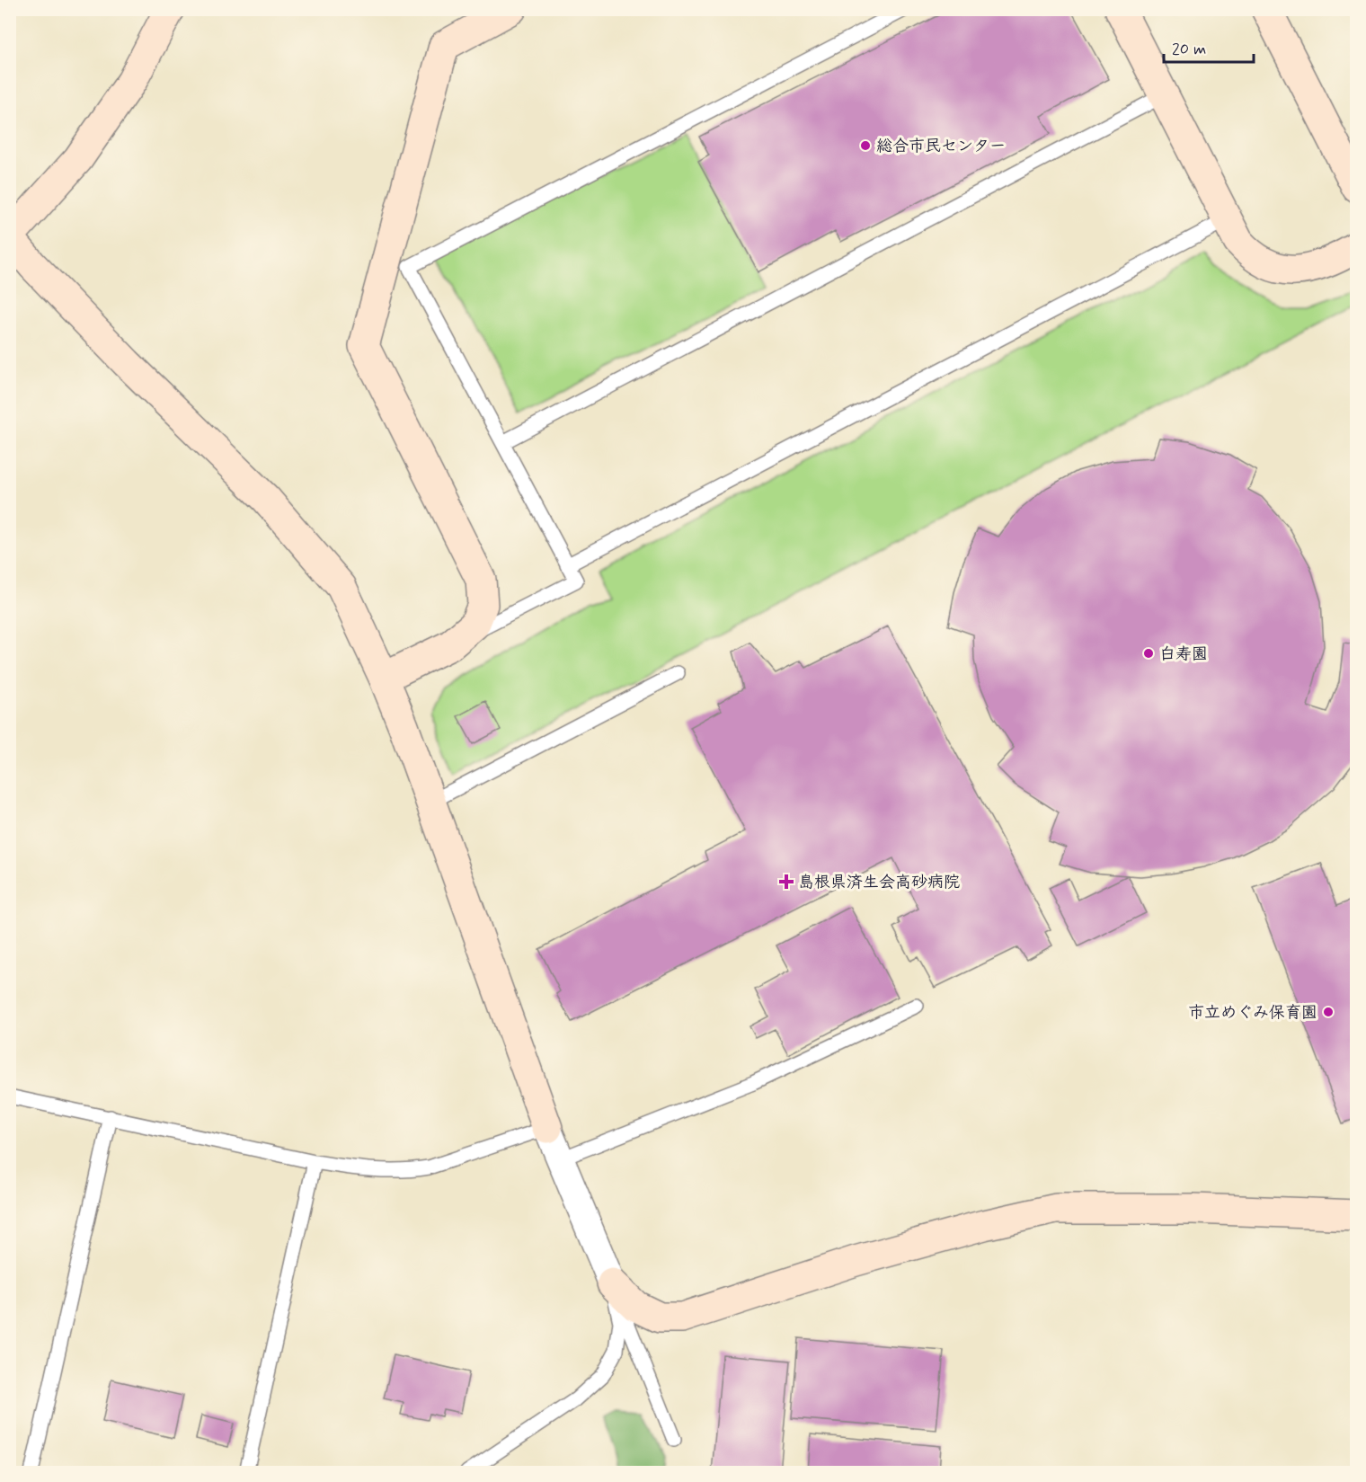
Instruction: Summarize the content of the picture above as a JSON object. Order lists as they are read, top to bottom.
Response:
{
  "places": {
    "other": ["総合市民センター", "白寿園", "市立めぐみ保育園"],
    "health": ["島根県済生会高砂病院"]
  },
  "scale_bar": "20 m"
}
